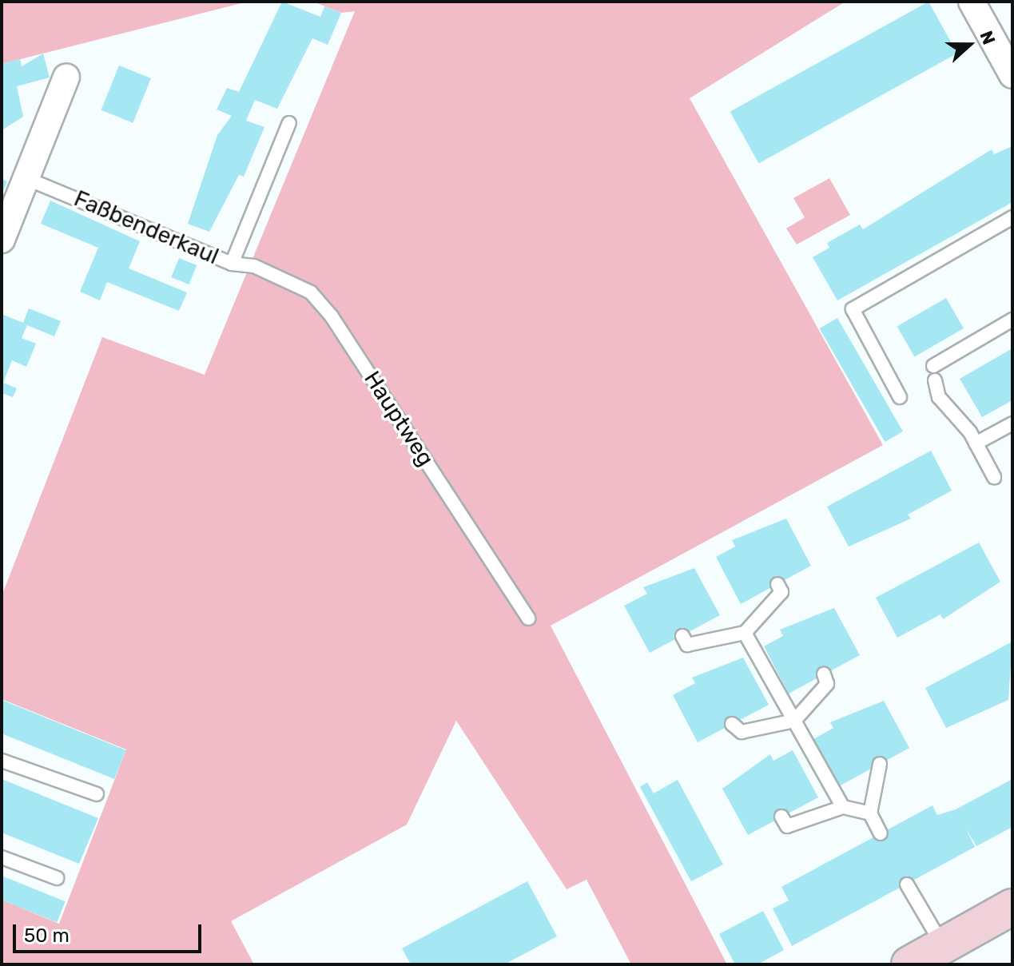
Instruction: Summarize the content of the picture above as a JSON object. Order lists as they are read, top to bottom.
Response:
{
  "streets": {
    "lane": ["Faßbenderkaul", "Hauptweg"]
  },
  "crossings": [
    ["Faßbenderkaul", "Hauptweg"]
  ],
  "scale_bar": "50 m",
  "north": "right"
}
